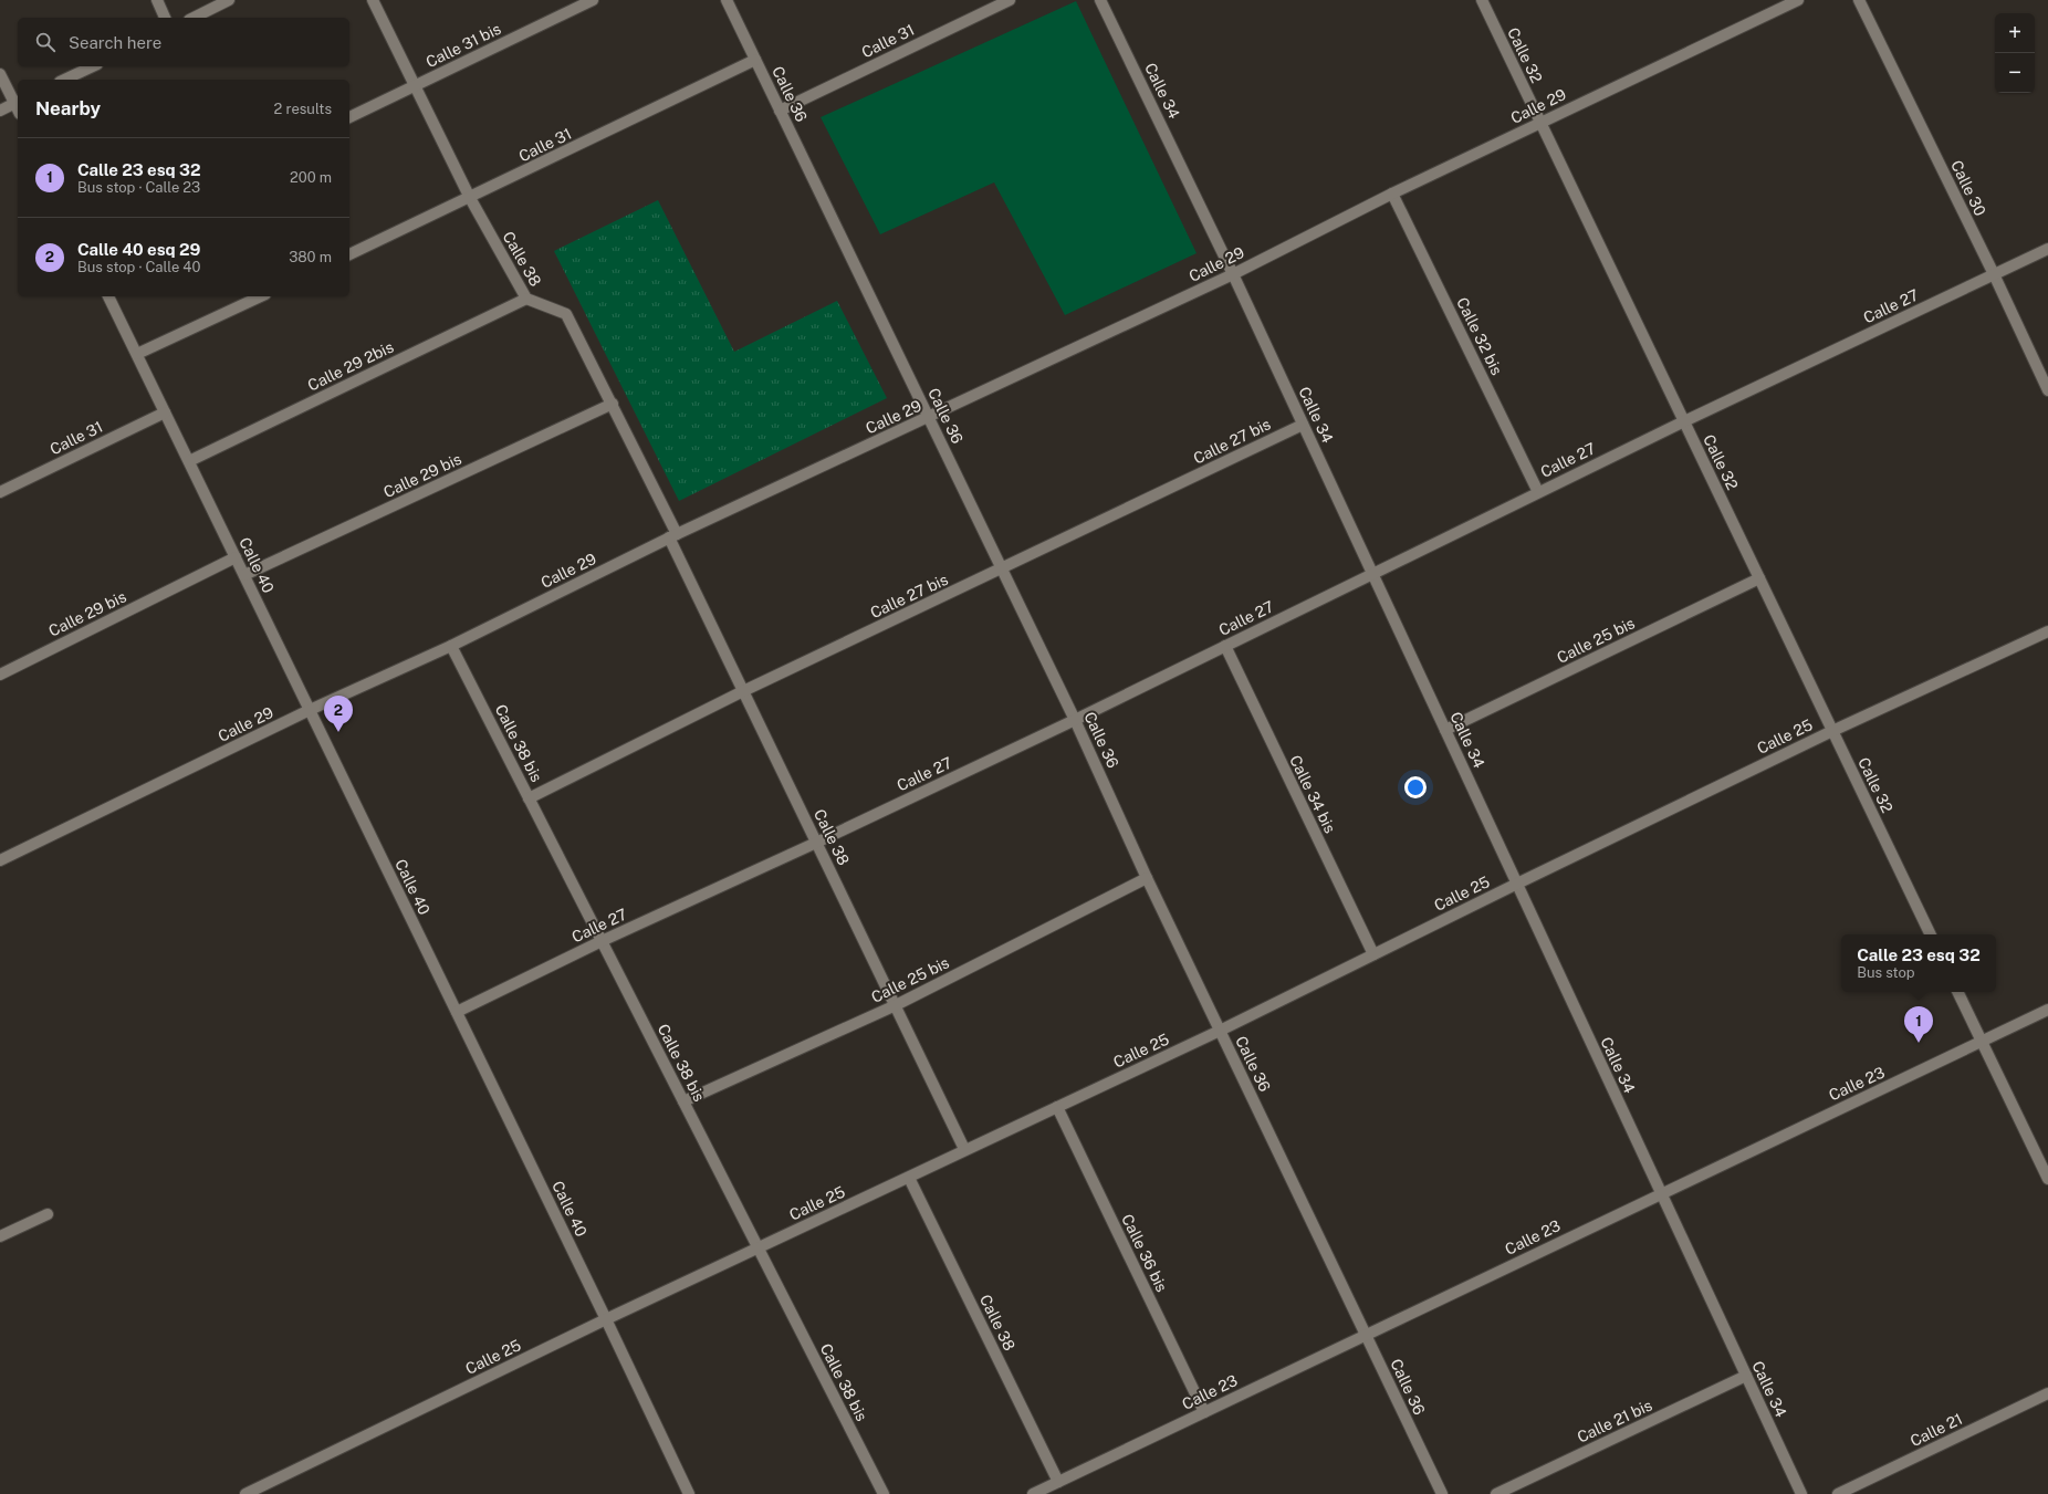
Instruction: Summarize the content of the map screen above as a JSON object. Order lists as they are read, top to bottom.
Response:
{
  "streets": {
    "street": [
      "Calle 31",
      "Calle 31 bis",
      "Calle 32",
      "Calle 34",
      "Calle 36",
      "Calle 29",
      "Calle 30",
      "Calle 38",
      "Calle 27",
      "Calle 32 bis",
      "Calle 29 2bis",
      "Calle 27 bis",
      "Calle 29 bis",
      "Calle 40",
      "Calle 25 bis",
      "Calle 25",
      "Calle 38 bis",
      "Calle 34 bis",
      "Calle 23",
      "Calle 36 bis",
      "Calle 21 bis",
      "Calle 21"
    ]
  },
  "crossings": [
    ["Calle 31", "Calle 36"],
    ["Calle 31", "Calle 38"],
    ["Calle 31", "Calle 40"],
    ["Calle 31 bis", "Calle 38"],
    ["Calle 32", "Calle 29"],
    ["Calle 32", "Calle 27"],
    ["Calle 32", "Calle 25 bis"],
    ["Calle 32", "Calle 25"],
    ["Calle 34", "Calle 29"],
    ["Calle 34", "Calle 27"],
    ["Calle 34", "Calle 27 bis"],
    ["Calle 34", "Calle 25 bis"],
    ["Calle 34", "Calle 25"],
    ["Calle 34", "Calle 23"],
    ["Calle 34", "Calle 21 bis"],
    ["Calle 36", "Calle 29"],
    ["Calle 36", "Calle 27"],
    ["Calle 36", "Calle 27 bis"],
    ["Calle 36", "Calle 25 bis"],
    ["Calle 36", "Calle 25"],
    ["Calle 36", "Calle 23"],
    ["Calle 29", "Calle 38"],
    ["Calle 29", "Calle 32 bis"],
    ["Calle 29", "Calle 40"],
    ["Calle 29", "Calle 38 bis"],
    ["Calle 30", "Calle 27"],
    ["Calle 38", "Calle 27"],
    ["Calle 38", "Calle 29 2bis"],
    ["Calle 38", "Calle 27 bis"],
    ["Calle 38", "Calle 29 bis"],
    ["Calle 38", "Calle 25 bis"],
    ["Calle 38", "Calle 25"],
    ["Calle 38", "Calle 23"],
    ["Calle 27", "Calle 32 bis"],
    ["Calle 27", "Calle 40"],
    ["Calle 27", "Calle 38 bis"],
    ["Calle 27", "Calle 34 bis"],
    ["Calle 29 2bis", "Calle 40"],
    ["Calle 27 bis", "Calle 38 bis"],
    ["Calle 29 bis", "Calle 40"],
    ["Calle 40", "Calle 25"],
    ["Calle 25 bis", "Calle 38 bis"],
    ["Calle 25", "Calle 38 bis"],
    ["Calle 25", "Calle 34 bis"],
    ["Calle 25", "Calle 36 bis"],
    ["Calle 23", "Calle 36 bis"]
  ],
  "page": {
    "map_buttons": ["+", "−"],
    "search": "Search here",
    "heading": ["Nearby", "2 results"],
    "list": [
      {
        "mark": "1",
        "name": "Calle 23 esq 32",
        "note": "Bus stop · Calle 23",
        "value": "200 m"
      },
      {
        "mark": "2",
        "name": "Calle 40 esq 29",
        "note": "Bus stop · Calle 40",
        "value": "380 m"
      }
    ],
    "pins": ["2", "1"],
    "popup": ["Calle 23 esq 32", "Bus stop"]
  }
}
